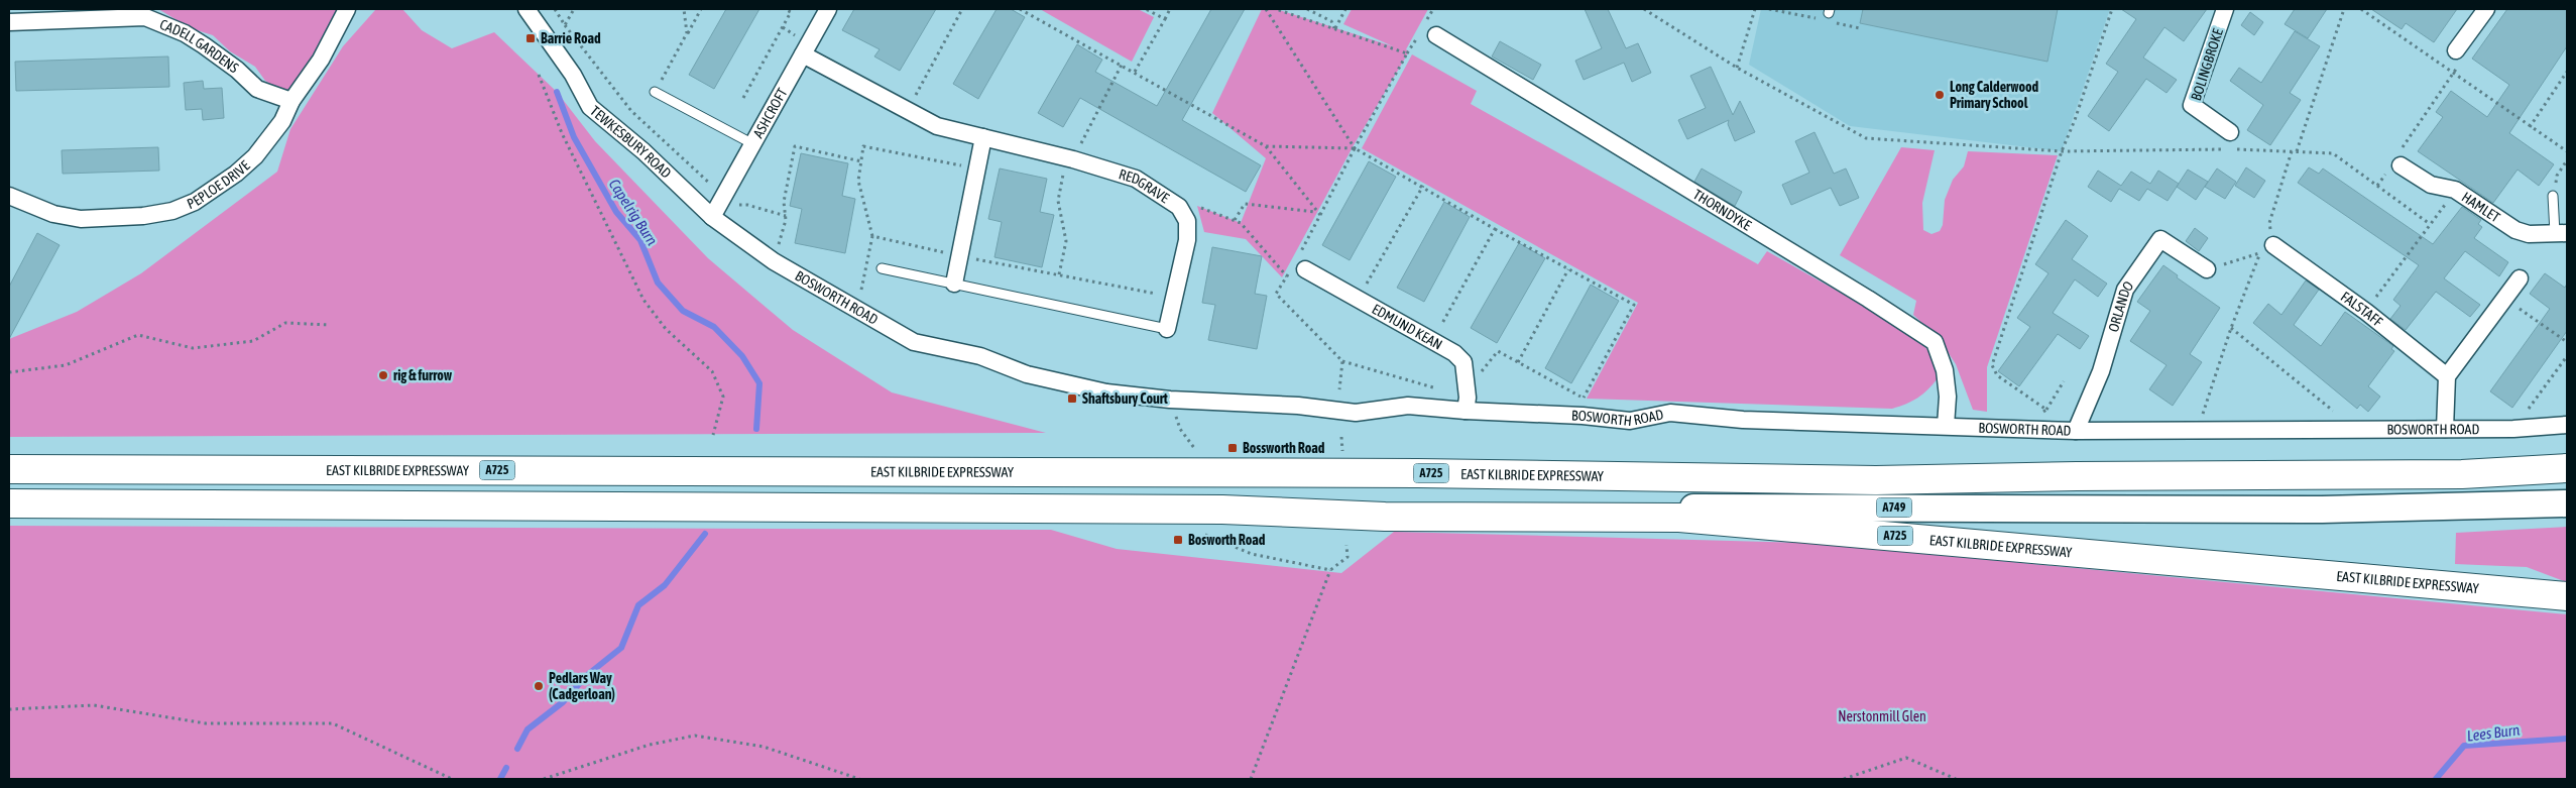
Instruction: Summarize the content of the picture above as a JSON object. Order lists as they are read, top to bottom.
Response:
{
  "streets": {
    "highway": ["EAST KILBRIDE EXPRESSWAY", "A725"],
    "main road": ["A749"],
    "street": [
      "CADELL GARDENS",
      "BOLINGBROKE",
      "ASHCROFT",
      "TEWKESBURY ROAD",
      "PEPLOE DRIVE",
      "REDGRAVE",
      "HAMLET",
      "THORNDYKE",
      "BOSWORTH ROAD",
      "ORLANDO",
      "FALSTAFF",
      "EDMUND KEAN"
    ]
  },
  "crossings": [
    ["CADELL GARDENS", "PEPLOE DRIVE"],
    ["ASHCROFT", "TEWKESBURY ROAD"],
    ["ASHCROFT", "REDGRAVE"],
    ["ASHCROFT", "BOSWORTH ROAD"],
    ["TEWKESBURY ROAD", "BOSWORTH ROAD"],
    ["THORNDYKE", "BOSWORTH ROAD"],
    ["BOSWORTH ROAD", "ORLANDO"],
    ["BOSWORTH ROAD", "EDMUND KEAN"]
  ],
  "water": ["Capelrig Burn", "Lees Burn"],
  "parks": ["Nerstonmill Glen"],
  "places": {
    "transit": [
      "Barrie Road",
      "Shaftsbury Court",
      "Bossworth Road",
      "Bosworth Road"
    ],
    "other": ["Long Calderwood Primary School", "rig & furrow", "Pedlars Way (Cadgerloan)"]
  }
}
